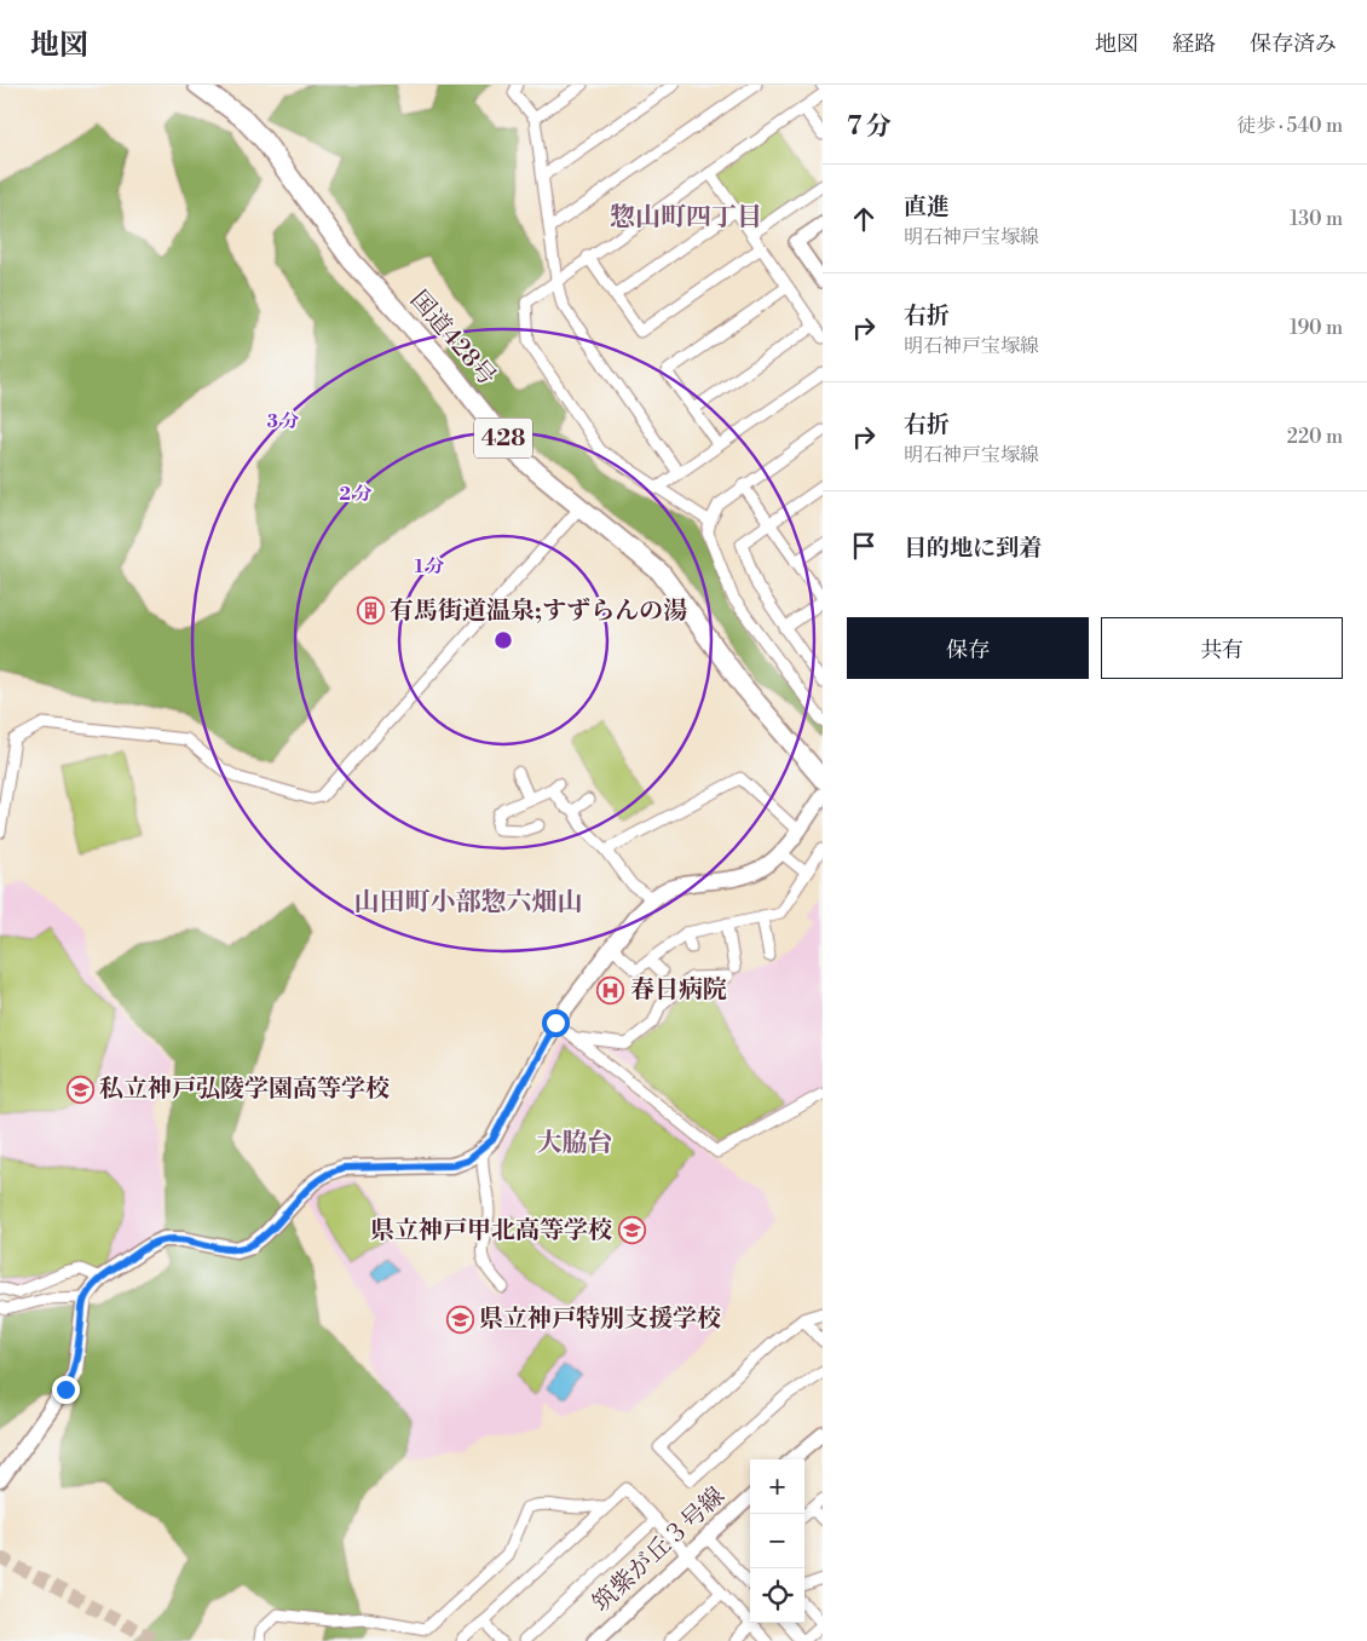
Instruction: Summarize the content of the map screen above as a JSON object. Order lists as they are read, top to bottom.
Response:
{
  "streets": {
    "highway": ["国道428号", "428"],
    "street": ["筑紫が丘３号線"]
  },
  "districts": ["惣山町四丁目", "山田町小部惣六畑山", "大脇台"],
  "places": {
    "building": ["有馬街道温泉;すずらんの湯"],
    "hospital": ["春日病院"],
    "school or university": ["私立神戸弘陵学園高等学校", "県立神戸甲北高等学校", "県立神戸特別支援学校"]
  },
  "page": {
    "header": "地図",
    "nav": ["地図", "経路", "保存済み"],
    "heading": ["7 分", "徒歩 · 540 m"],
    "list": [
      ["直進", "明石神戸宝塚線", "130 m"],
      ["右折", "明石神戸宝塚線", "190 m"],
      ["右折", "明石神戸宝塚線", "220 m"],
      "目的地に到着"
    ],
    "buttons": ["保存", "共有"],
    "map_buttons": ["+", "−"]
  },
  "rings": ["3 分", "2 分", "1 分"]
}
